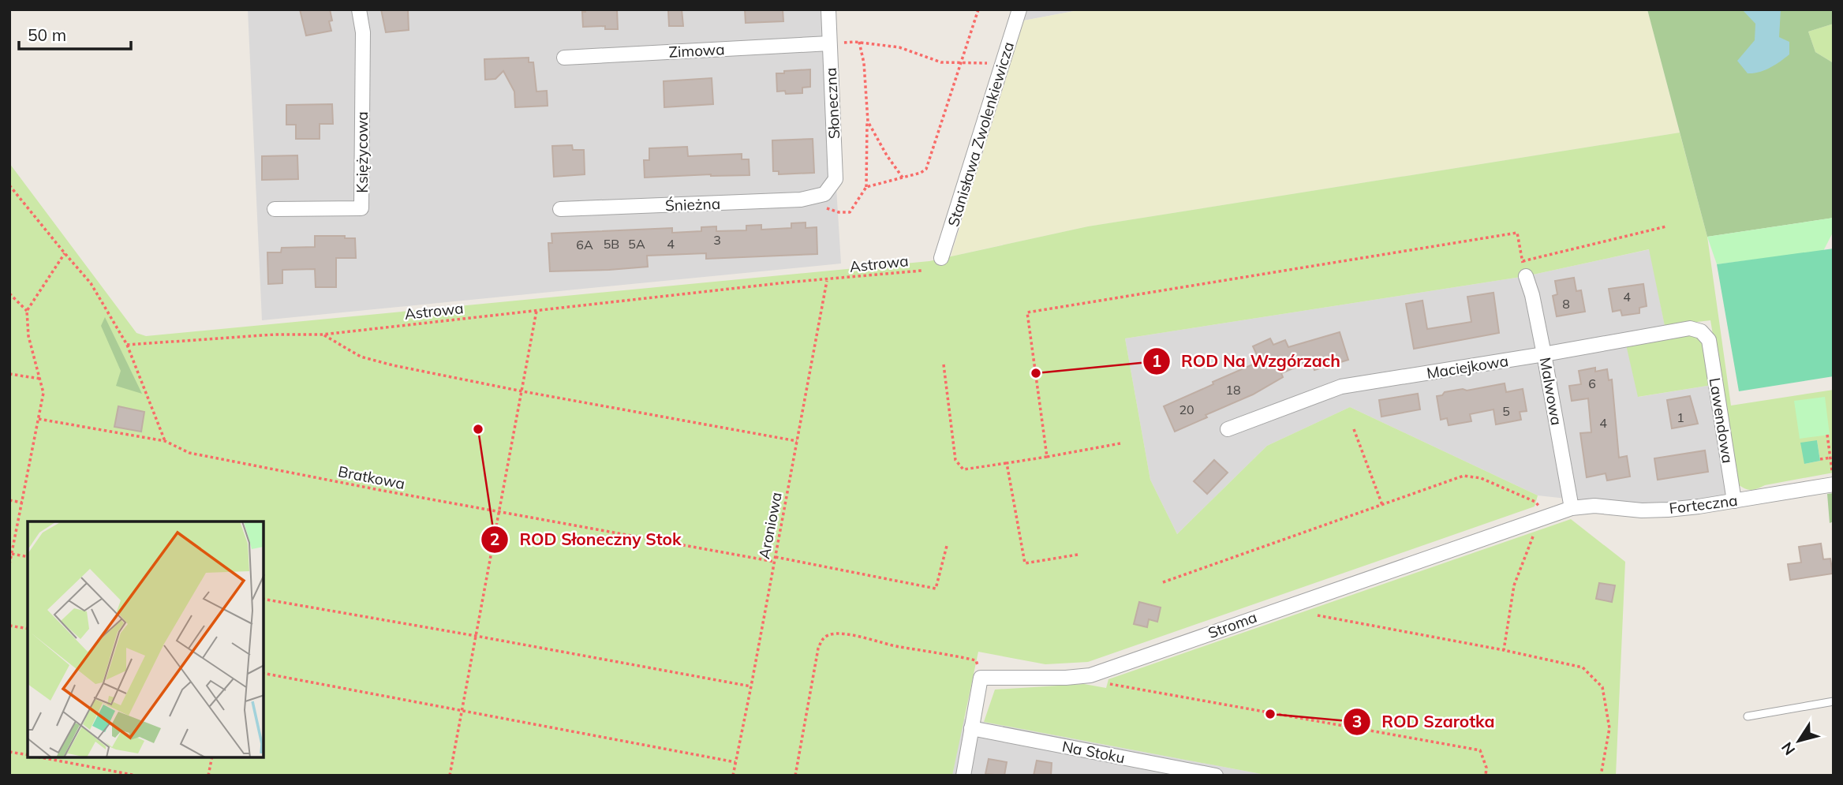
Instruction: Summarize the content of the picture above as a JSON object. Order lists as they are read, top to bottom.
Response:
{
  "streets": {
    "street": [
      "Zimowa",
      "Słoneczna",
      "Stanisława Zwolenkiewicza",
      "Księżycowa",
      "Śnieżna",
      "Maciejkowa",
      "Malwowa",
      "Lawendowa",
      "Forteczna",
      "Stroma",
      "Na Stoku"
    ],
    "path": ["Astrowa", "Bratkowa", "Aroniowa"]
  },
  "crossings": [
    ["Zimowa", "Słoneczna"],
    ["Słoneczna", "Śnieżna"],
    ["Astrowa", "Aroniowa"],
    ["Maciejkowa", "Malwowa"],
    ["Maciejkowa", "Lawendowa"],
    ["Malwowa", "Forteczna"],
    ["Malwowa", "Stroma"],
    ["Lawendowa", "Forteczna"],
    ["Bratkowa", "Aroniowa"],
    ["Forteczna", "Stroma"]
  ],
  "places": ["ROD Na Wzgórzach", "ROD Słoneczny Stok", "ROD Szarotka"],
  "house_numbers": [
    "3",
    "5B",
    "5A",
    "4",
    "6A",
    "4",
    "8",
    "6",
    "18",
    "20",
    "5",
    "1",
    "4"
  ],
  "scale_bar": "50 m",
  "north": "bottom left"
}
